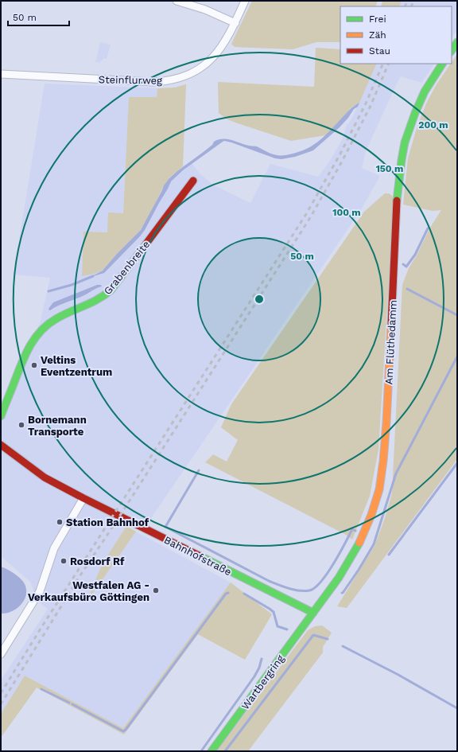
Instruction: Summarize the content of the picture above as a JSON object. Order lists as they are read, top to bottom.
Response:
{
  "streets": {
    "main road": [
      "Grabenbreite",
      "Am Flüthedamm",
      "Bahnhofstraße",
      "Wartbergring"
    ],
    "street": ["Steinflurweg"]
  },
  "crossings": [
    ["Am Flüthedamm", "Bahnhofstraße"],
    ["Am Flüthedamm", "Wartbergring"],
    ["Bahnhofstraße", "Wartbergring"]
  ],
  "places": [
    "Veltins Eventzentrum",
    "Bornemann Transporte",
    "Station Bahnhof",
    "Rosdorf Rf",
    "Westfalen AG - Verkaufsbüro Göttingen"
  ],
  "legend": ["Frei", "Zäh", "Stau"],
  "scale_bar": "50 m",
  "rings": [
    "200 m",
    "150 m",
    "100 m",
    "50 m"
  ]
}
